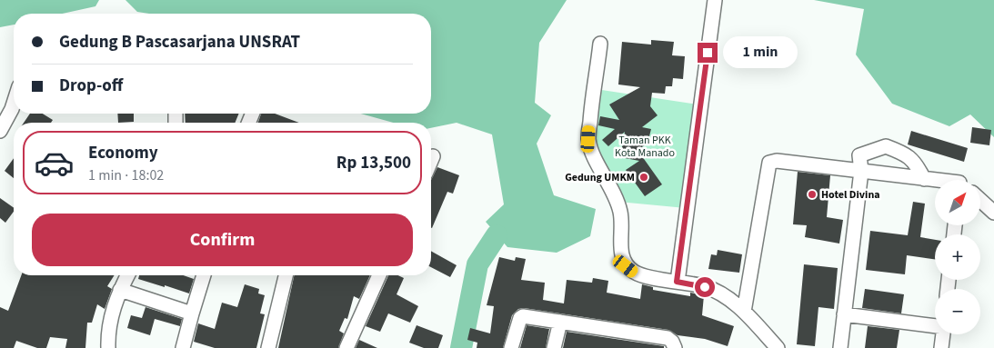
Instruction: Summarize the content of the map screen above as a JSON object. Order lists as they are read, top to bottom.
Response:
{
  "parks": ["Taman PKK Kota Manado"],
  "places": ["Gedung UMKM", "Hotel Divina"],
  "north": "top right",
  "page": {
    "banner": ["Gedung B Pascasarjana UNSRAT", "Drop-off"],
    "bubble": "1 min",
    "list": [
      {
        "name": "Economy",
        "note": "1 min · 18:02",
        "value": "Rp 13,500"
      }
    ],
    "map_buttons": ["+", "−"],
    "buttons": "Confirm"
  }
}
